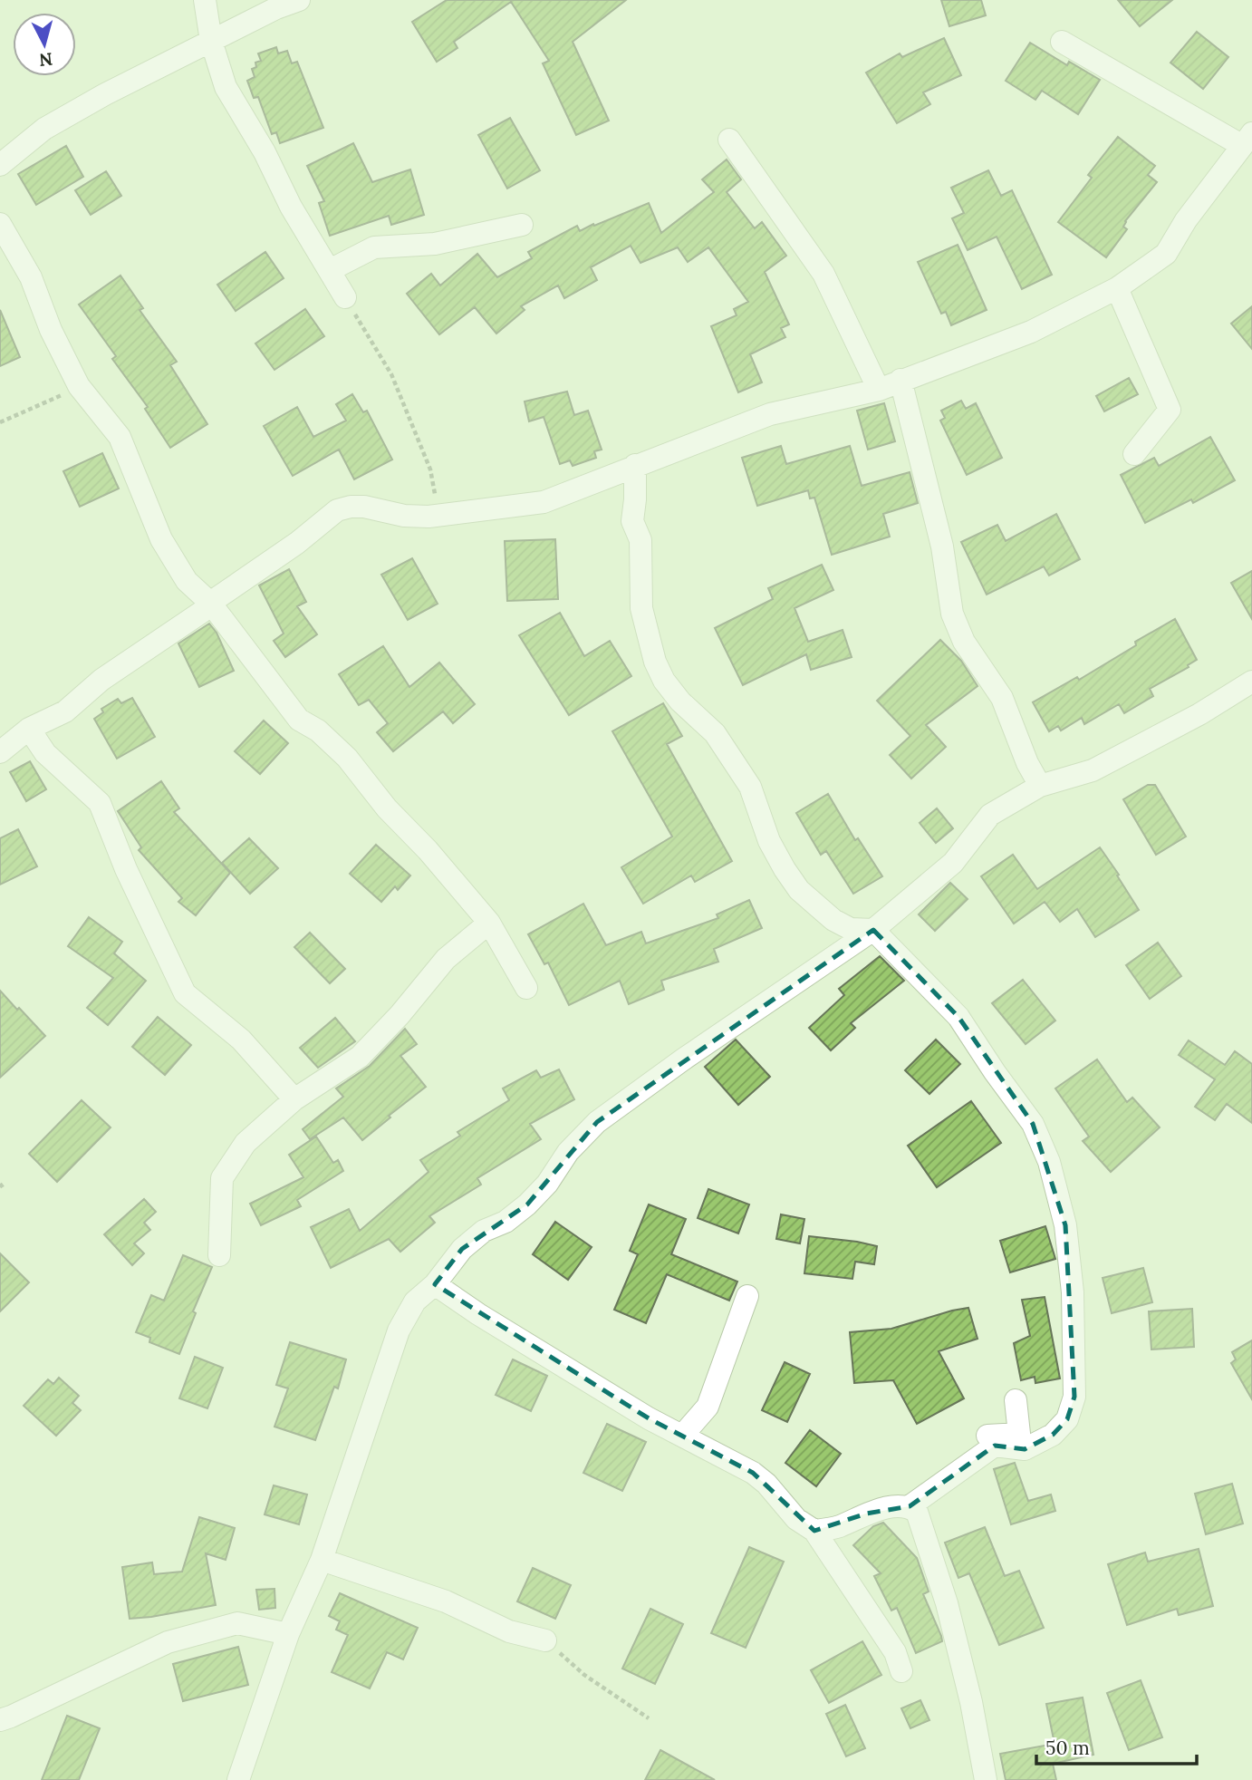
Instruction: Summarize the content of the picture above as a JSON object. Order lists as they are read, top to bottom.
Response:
{
  "scale_bar": "50 m",
  "north": "bottom"
}
